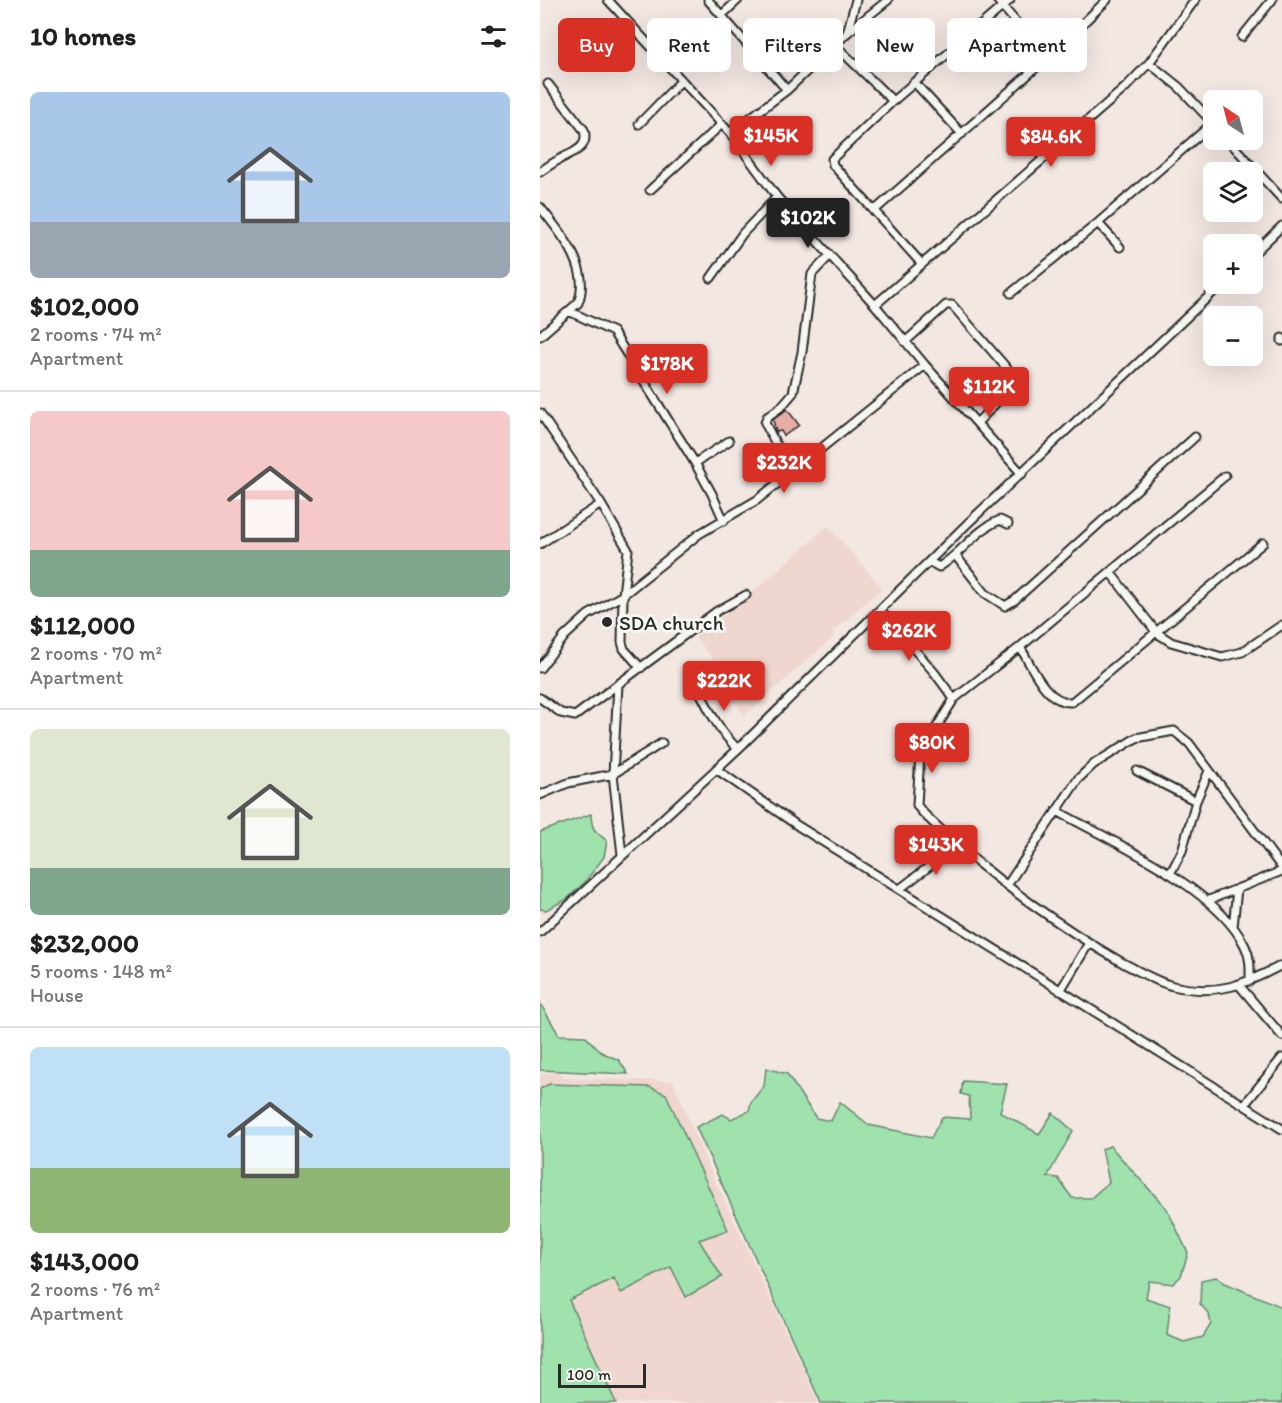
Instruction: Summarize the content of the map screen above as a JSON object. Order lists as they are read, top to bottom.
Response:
{
  "places": ["SDA church"],
  "scale_bar": "100 m",
  "north": "top left",
  "page": {
    "heading": "10 homes",
    "chip": [
      "Buy",
      "Rent",
      "Filters",
      "New",
      "Apartment"
    ],
    "list": [
      {
        "name": "$102,000",
        "note": "2 rooms · 74 m² · Apartment"
      },
      {
        "name": "$112,000",
        "note": "2 rooms · 70 m² · Apartment"
      },
      {
        "name": "$232,000",
        "note": "5 rooms · 148 m² · House"
      },
      {
        "name": "$143,000",
        "note": "2 rooms · 76 m² · Apartment"
      }
    ],
    "map_buttons": ["+", "−"],
    "price": [
      "$145K",
      "$84.6K",
      "$102K",
      "$178K",
      "$112K",
      "$232K",
      "$262K",
      "$222K",
      "$80K",
      "$143K"
    ],
    "scale": "100 m"
  }
}
